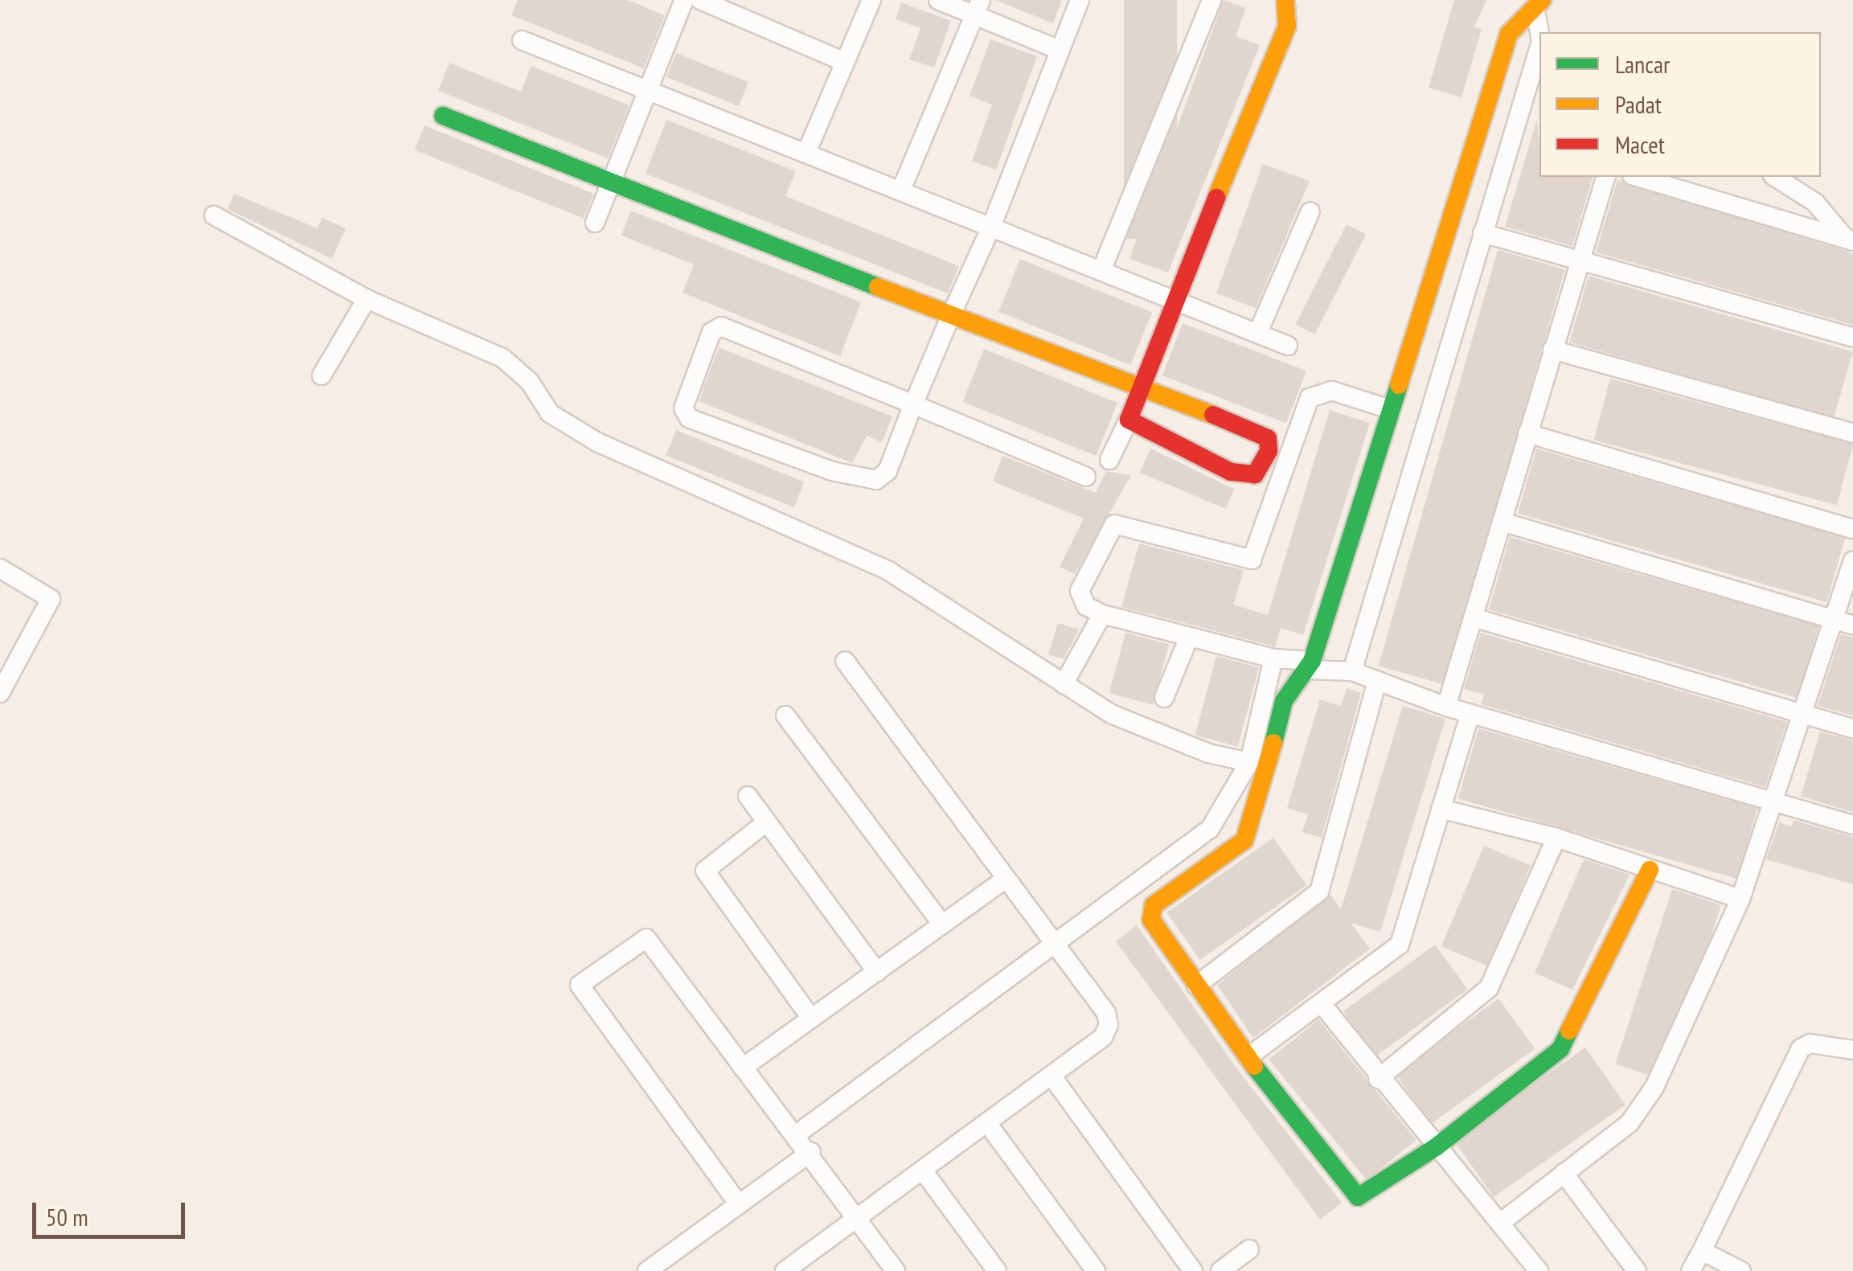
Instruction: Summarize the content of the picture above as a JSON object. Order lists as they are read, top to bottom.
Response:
{
  "legend": ["Lancar", "Padat", "Macet"],
  "scale_bar": "50 m"
}
